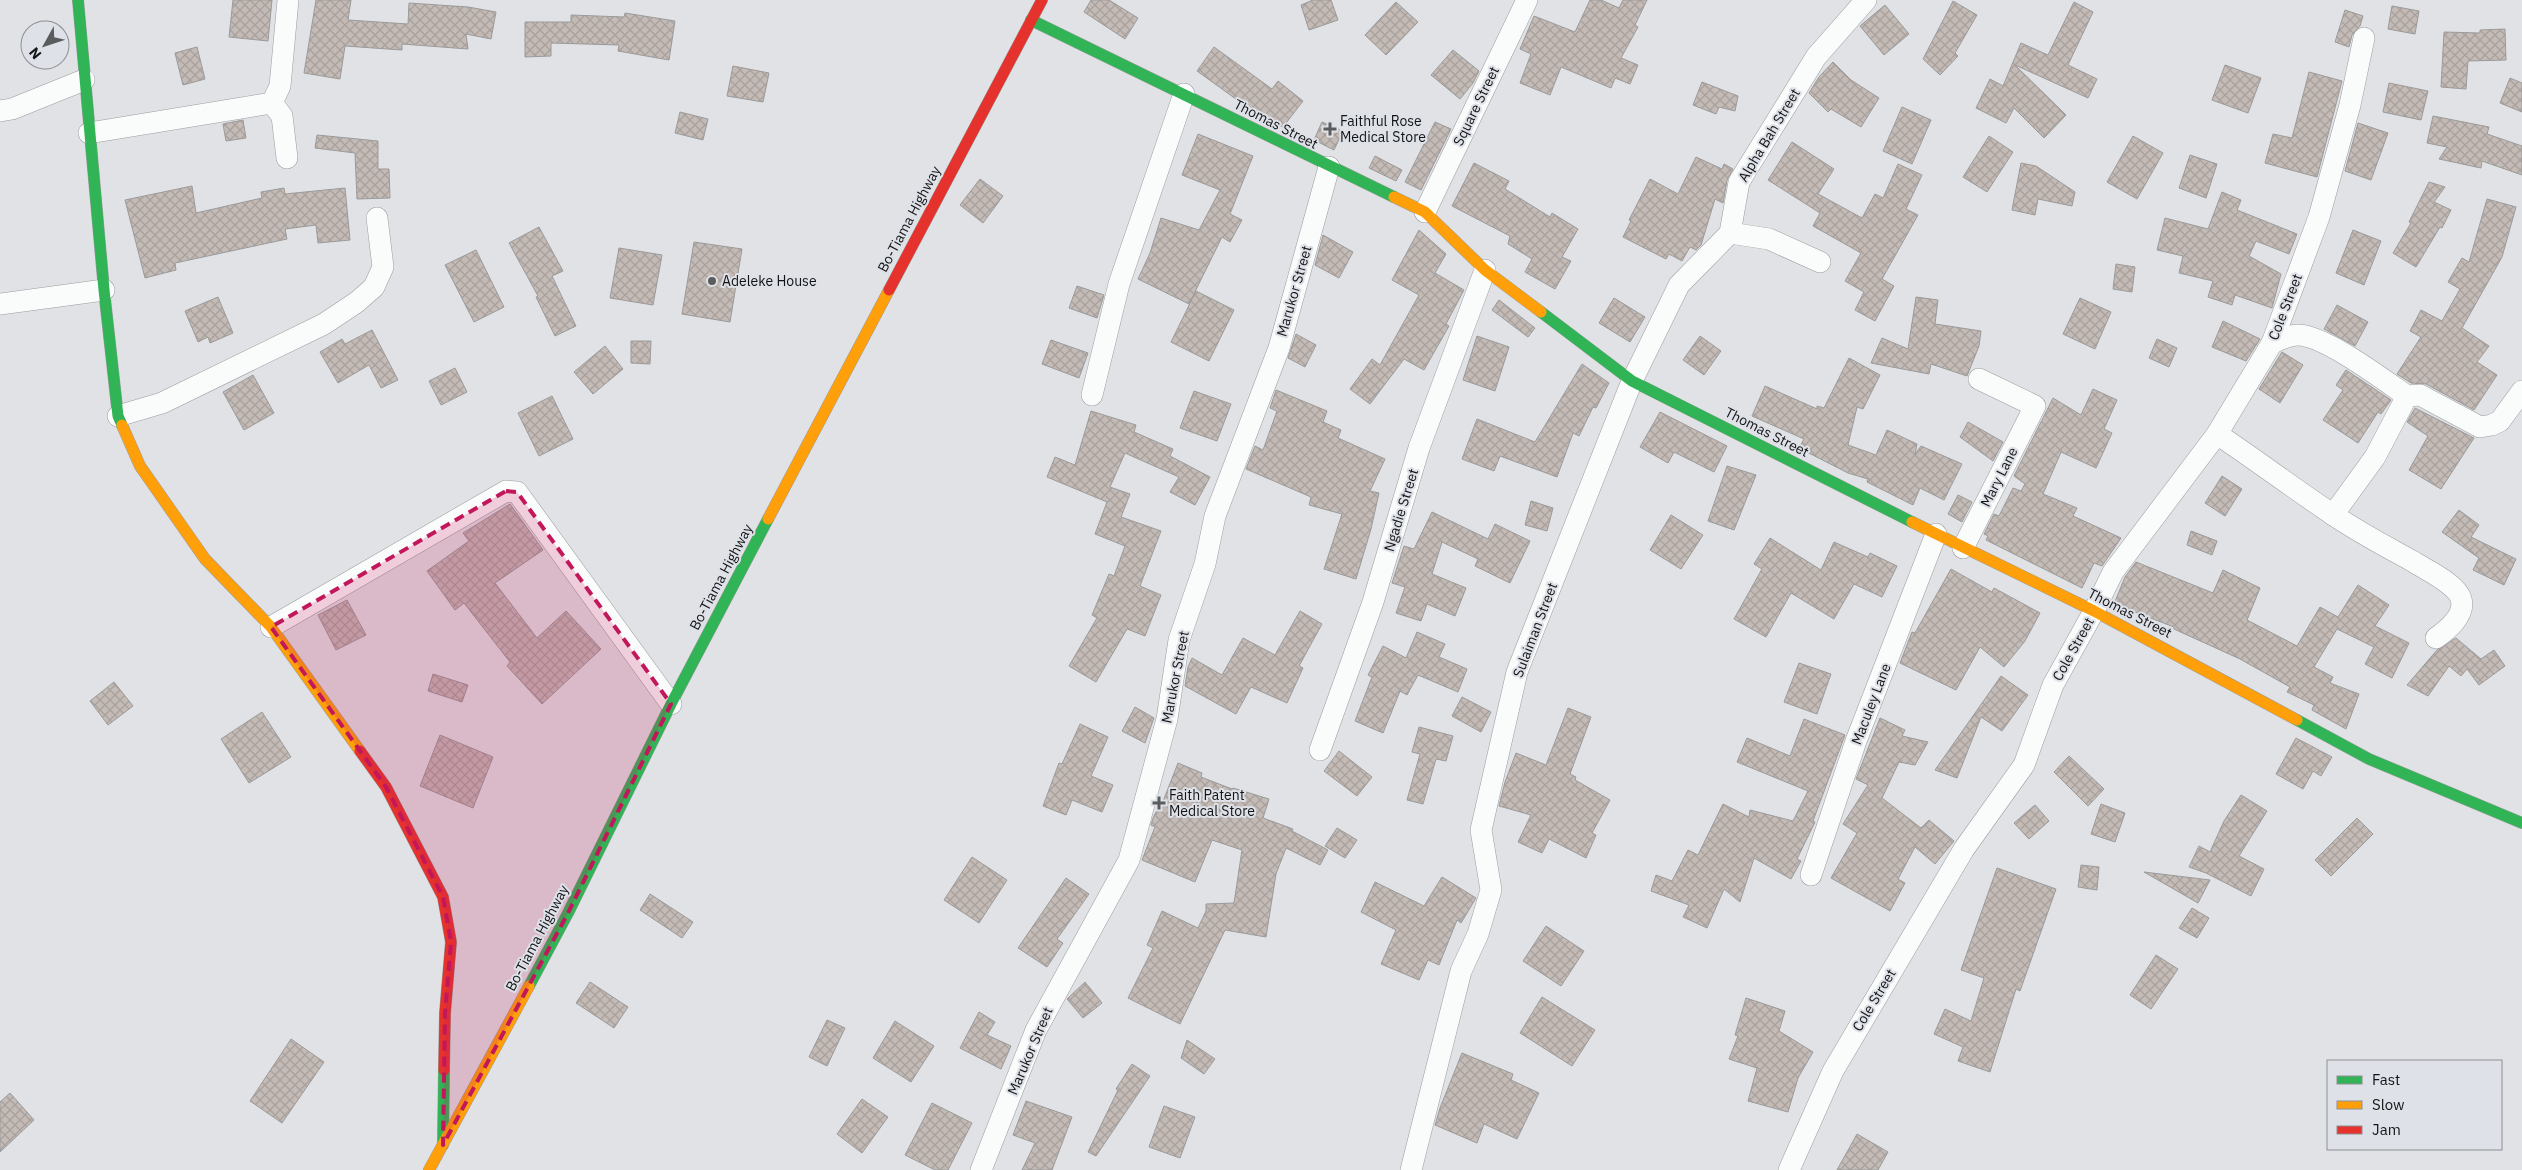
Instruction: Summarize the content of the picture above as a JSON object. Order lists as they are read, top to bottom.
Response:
{
  "streets": {
    "main road": ["Thomas Street", "Bo-Tiama Highway"],
    "street": [
      "Square Street",
      "Alpha Bah Street",
      "Marukor Street",
      "Cole Street",
      "Mary Lane",
      "Ngadie Street",
      "Sulaiman Street",
      "Maculey Lane"
    ]
  },
  "crossings": [
    ["Square Street", "Thomas Street"],
    ["Thomas Street", "Bo-Tiama Highway"],
    ["Thomas Street", "Marukor Street"],
    ["Thomas Street", "Cole Street"],
    ["Thomas Street", "Mary Lane"],
    ["Thomas Street", "Ngadie Street"],
    ["Thomas Street", "Sulaiman Street"],
    ["Thomas Street", "Maculey Lane"]
  ],
  "places": {
    "health": ["Faithful Rose Medical Store", "Faith Patent Medical Store"],
    "other": ["Adeleke House"]
  },
  "legend": ["Fast", "Slow", "Jam"],
  "north": "bottom left"
}
